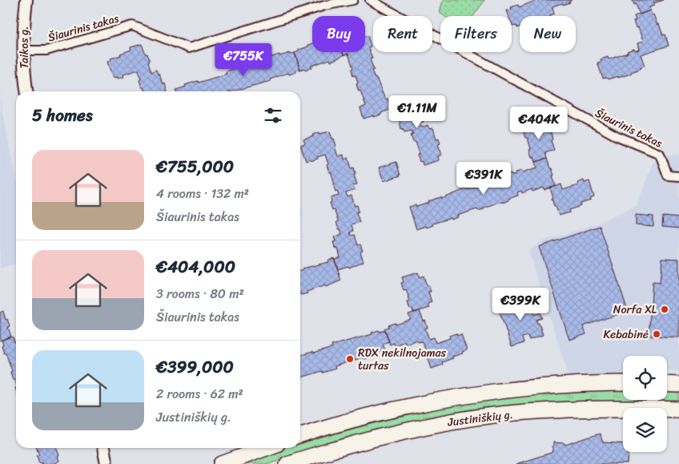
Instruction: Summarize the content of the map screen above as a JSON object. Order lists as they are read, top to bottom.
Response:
{
  "streets": {
    "main road": ["Justiniškių g."],
    "street": ["Šiaurinis takas", "Taikos g."]
  },
  "crossings": [
    ["Šiaurinis takas", "Taikos g."]
  ],
  "places": ["Norfa XL", "Kebabinė", "RDX nekilnojamas turtas"],
  "page": {
    "chip": [
      "Buy",
      "Rent",
      "Filters",
      "New"
    ],
    "price": [
      "€755K",
      "€1.11M",
      "€404K",
      "€391K",
      "€399K"
    ],
    "heading": "5 homes",
    "list": [
      {
        "name": "€755,000",
        "note": "4 rooms · 132 m² · Šiaurinis takas"
      },
      {
        "name": "€404,000",
        "note": "3 rooms · 80 m² · Šiaurinis takas"
      },
      {
        "name": "€399,000",
        "note": "2 rooms · 62 m² · Justiniškių g."
      }
    ]
  }
}
